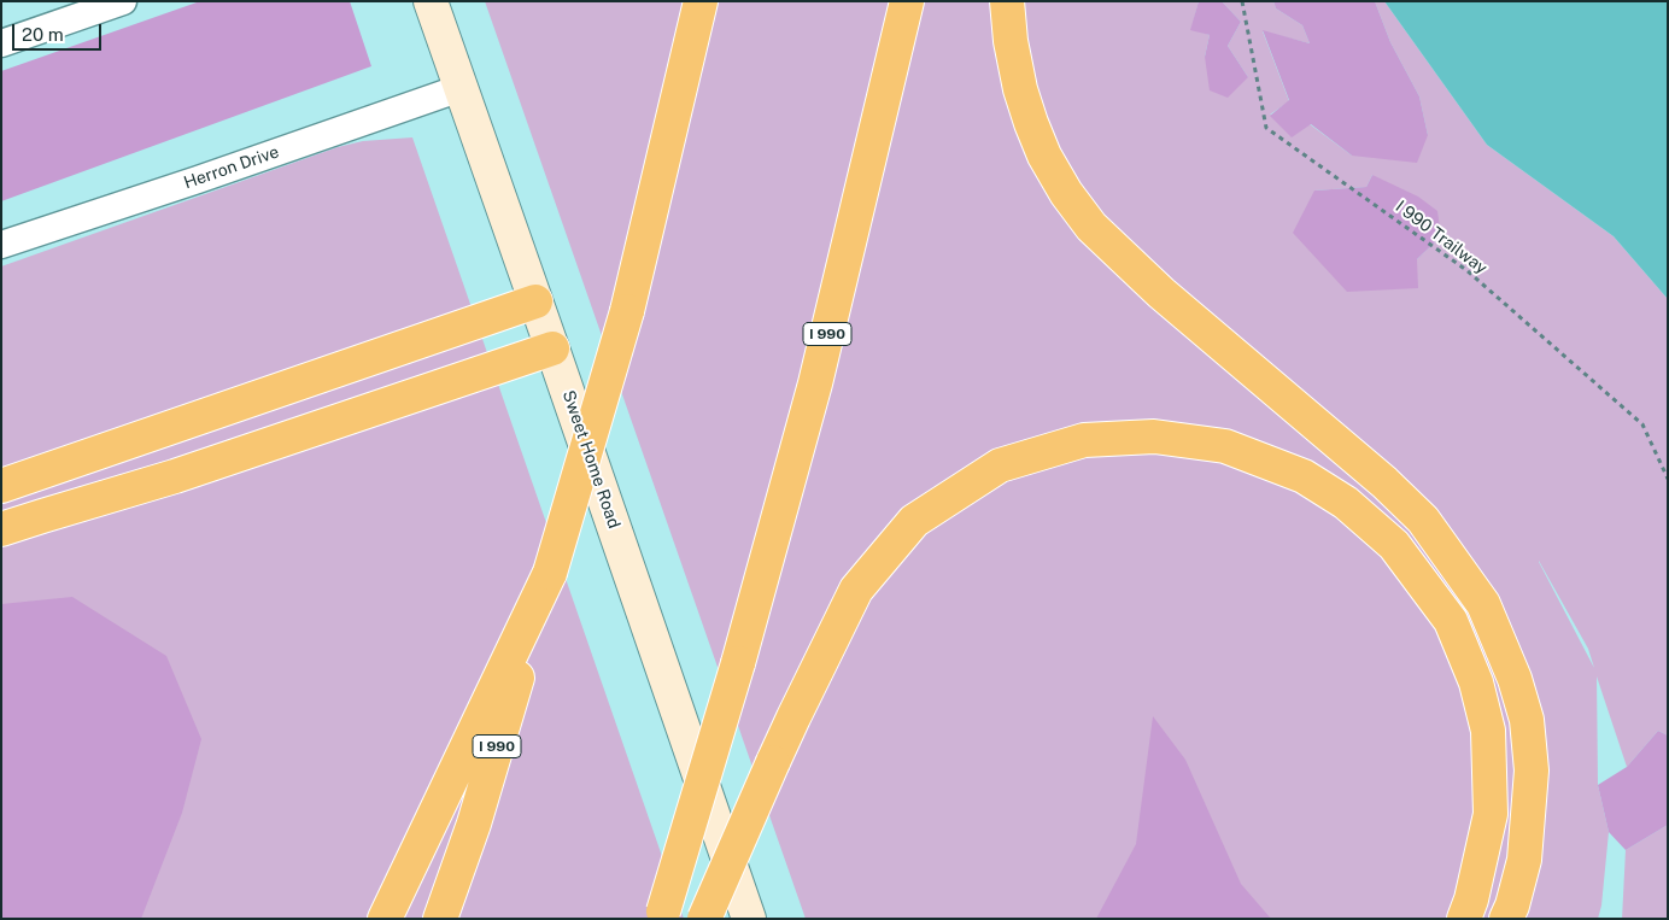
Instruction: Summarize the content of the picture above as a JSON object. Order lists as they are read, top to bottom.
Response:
{
  "streets": {
    "highway": ["I 990"],
    "main road": ["Sweet Home Road"],
    "street": ["Herron Drive"],
    "path": ["I 990 Trailway"]
  },
  "crossings": [
    ["Herron Drive", "Sweet Home Road"]
  ],
  "scale_bar": "20 m"
}
